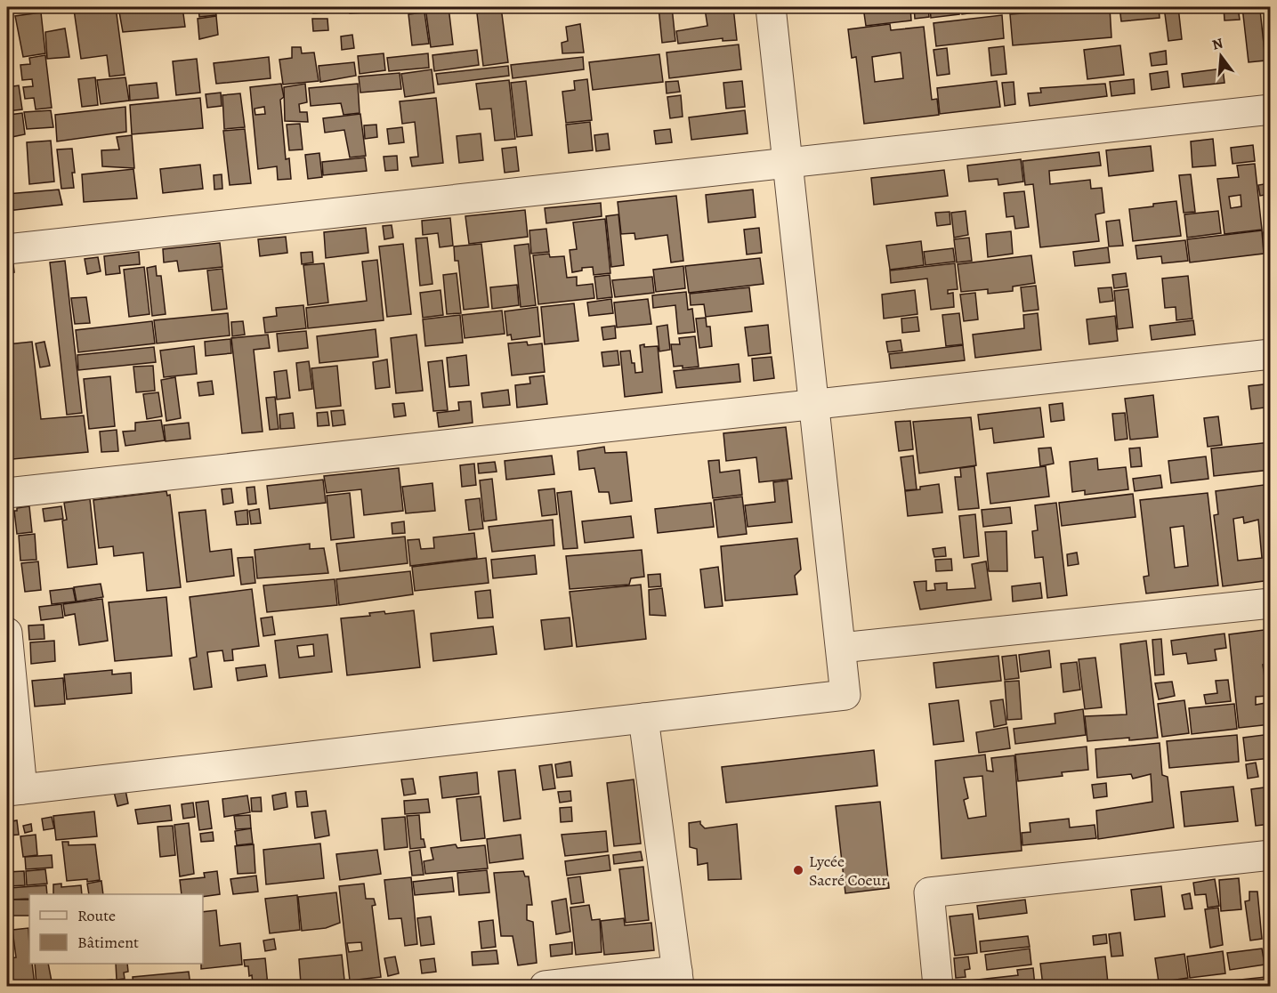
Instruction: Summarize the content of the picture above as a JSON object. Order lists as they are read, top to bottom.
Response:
{
  "places": ["Lycée Sacré Coeur"],
  "legend": ["Route", "Bâtiment"],
  "north": "top"
}
